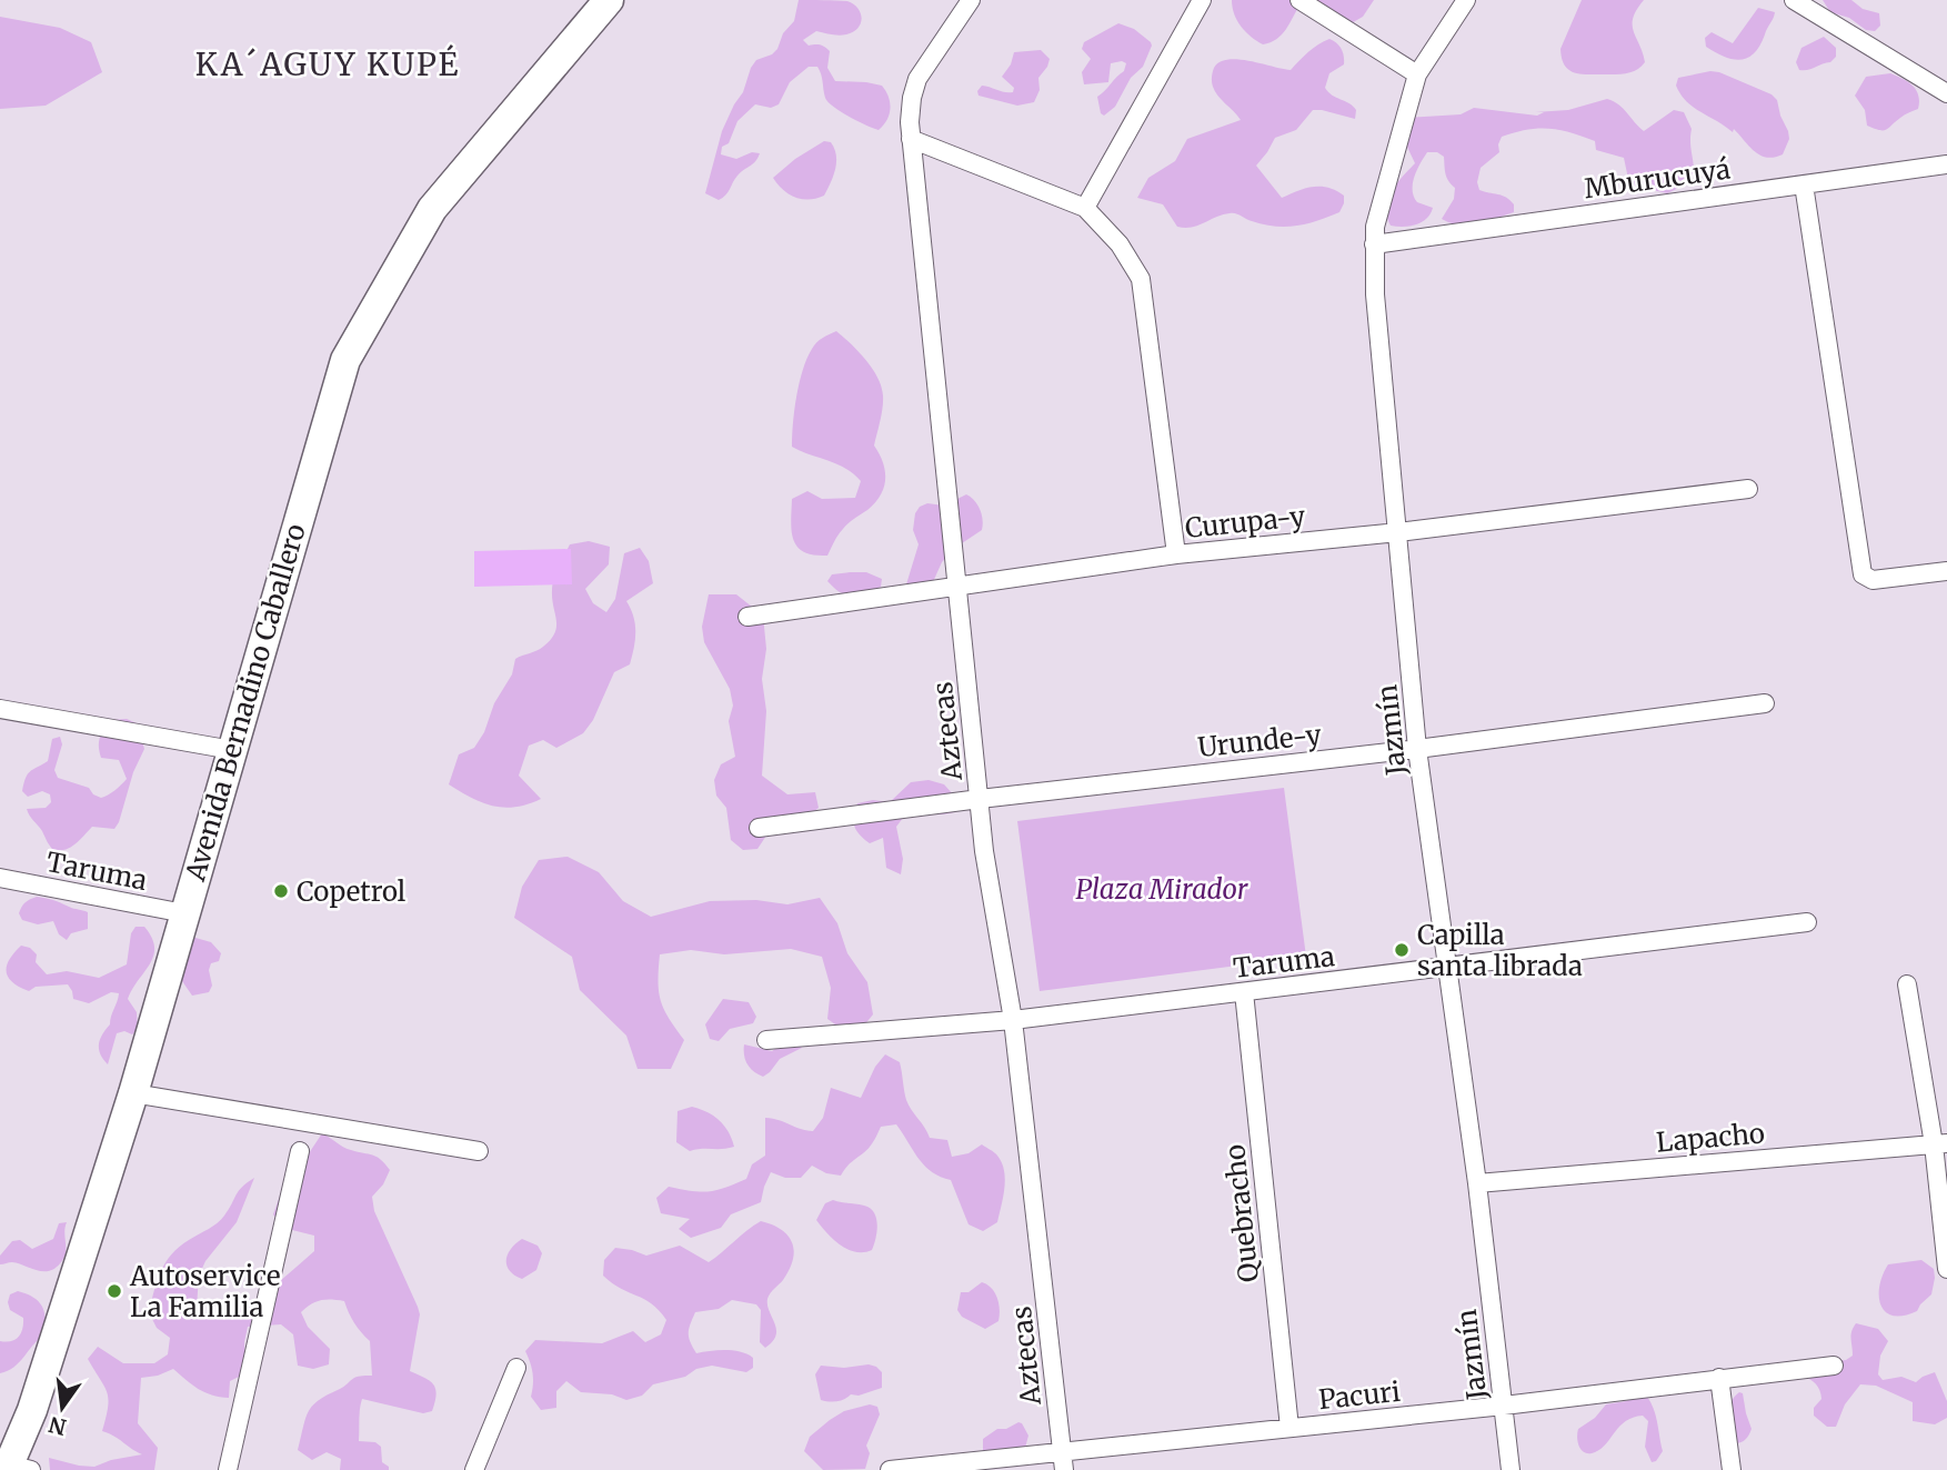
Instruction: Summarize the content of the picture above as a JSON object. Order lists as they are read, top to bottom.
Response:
{
  "streets": {
    "main road": ["Avenida Bernadino Caballero"],
    "street": [
      "Mburucuyá",
      "Curupa-y",
      "Jazmín",
      "Aztecas",
      "Urunde-y",
      "Taruma",
      "Lapacho",
      "Quebracho",
      "Pacuri"
    ]
  },
  "crossings": [
    ["Mburucuyá", "Jazmín"],
    ["Curupa-y", "Jazmín"],
    ["Curupa-y", "Aztecas"],
    ["Avenida Bernadino Caballero", "Taruma"],
    ["Jazmín", "Urunde-y"],
    ["Jazmín", "Taruma"],
    ["Jazmín", "Lapacho"],
    ["Jazmín", "Pacuri"],
    ["Aztecas", "Urunde-y"],
    ["Aztecas", "Taruma"],
    ["Aztecas", "Pacuri"],
    ["Taruma", "Quebracho"],
    ["Quebracho", "Pacuri"]
  ],
  "districts": ["KA´AGUY KUPÉ"],
  "parks": ["Plaza Mirador"],
  "places": ["Copetrol", "Capilla santa librada", "Autoservice La Familia"],
  "north": "bottom"
}
